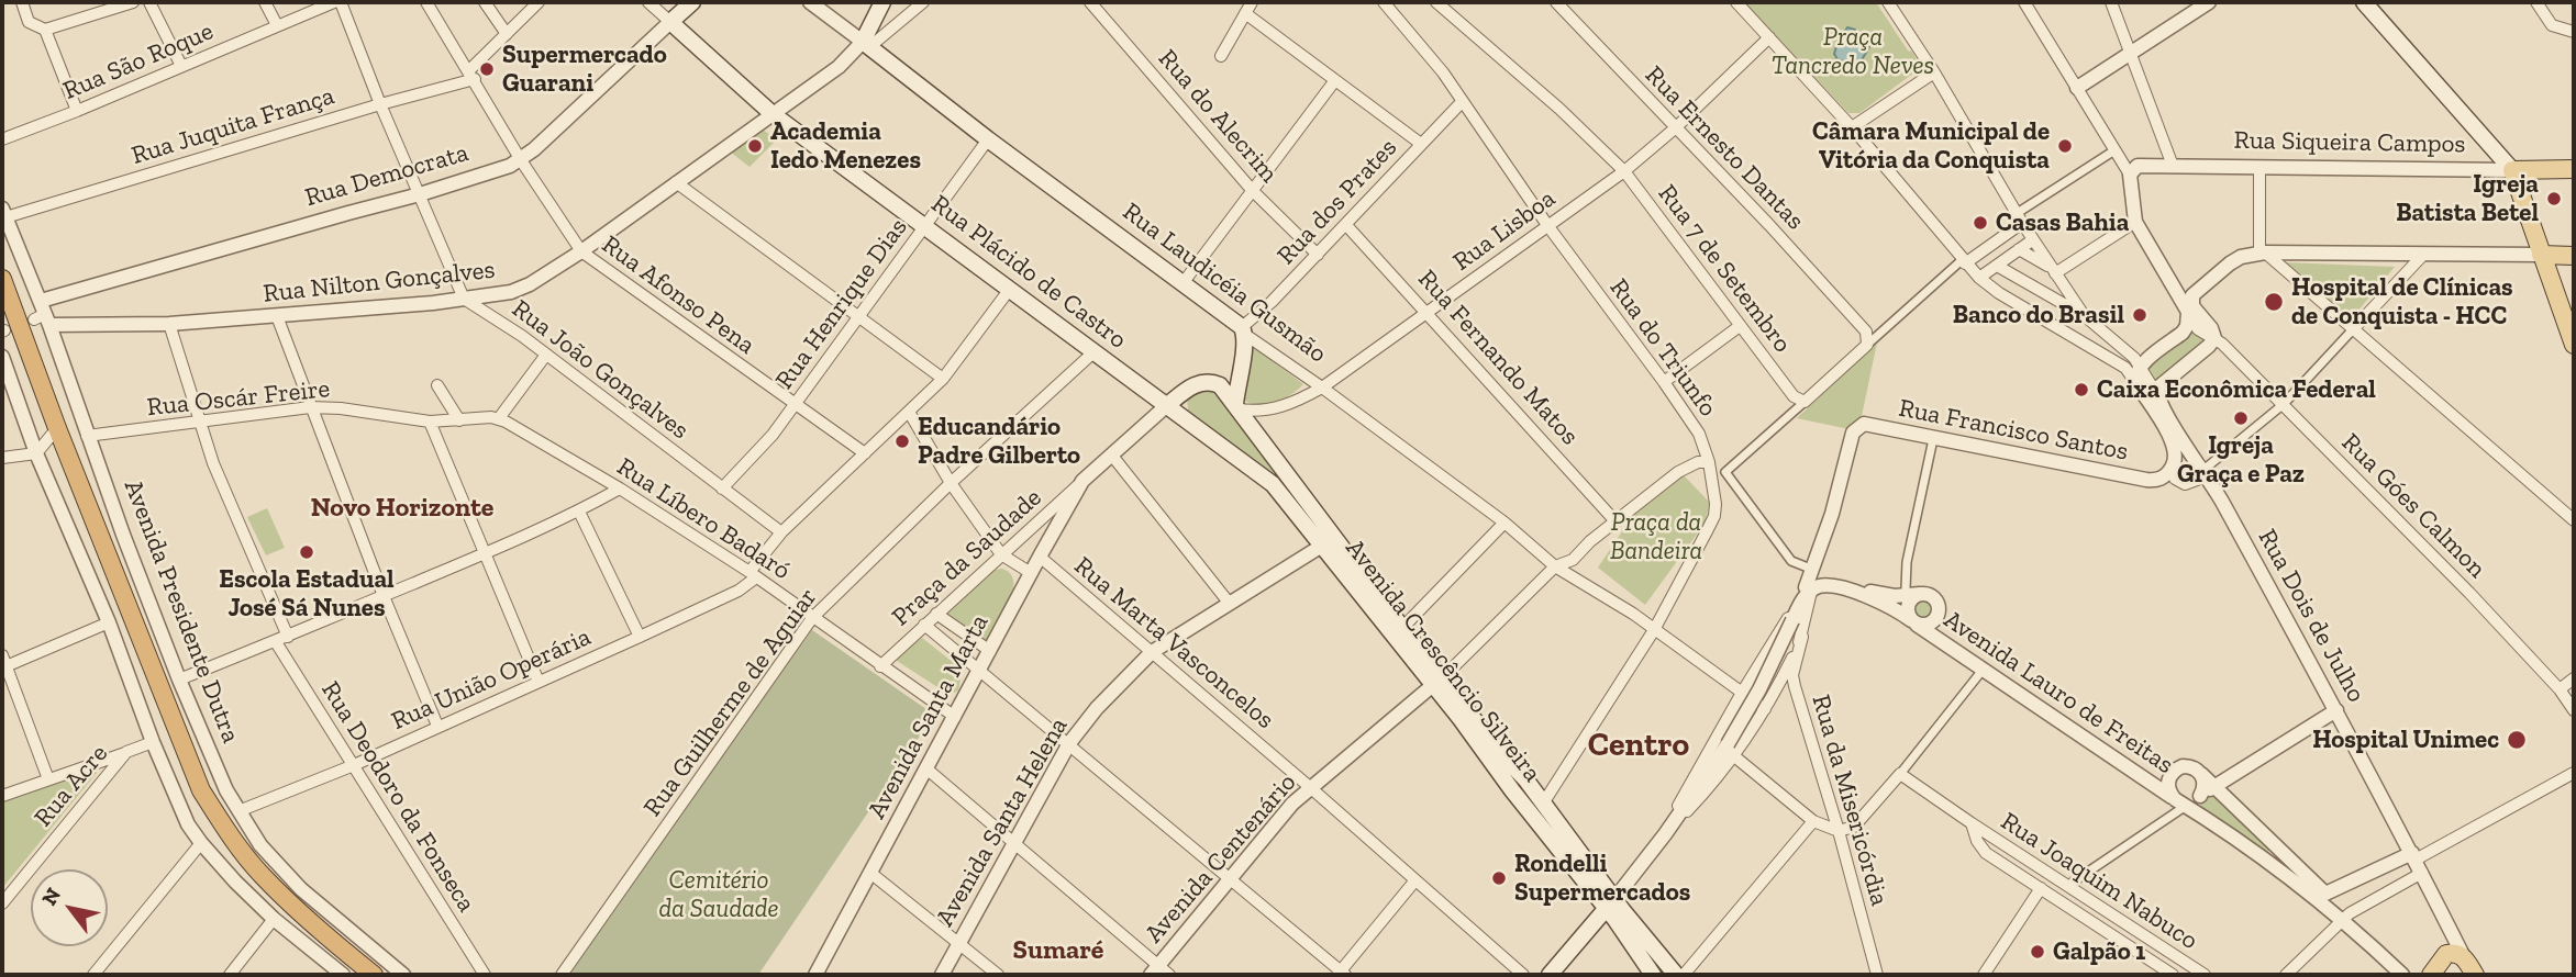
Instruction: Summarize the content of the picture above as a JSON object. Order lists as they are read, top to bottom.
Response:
{
  "streets": {
    "highway": ["Avenida Presidente Dutra"],
    "main road": [
      "Rua Siqueira Campos",
      "Rua Democrata",
      "Rua Plácido de Castro",
      "Rua Laudicéia Gusmão",
      "Avenida Crescêncio Silveira"
    ],
    "street": [
      "Rua São Roque",
      "Rua do Alecrim",
      "Rua Juquita França",
      "Rua Ernesto Dantas",
      "Rua dos Prates",
      "Rua Lisboa",
      "Rua 7 de Setembro",
      "Rua Nilton Gonçalves",
      "Rua Afonso Pena",
      "Rua Henrique Dias",
      "Rua do Triunfo",
      "Rua Fernando Matos",
      "Rua João Gonçalves",
      "Rua Oscár Freire",
      "Rua Francisco Santos",
      "Rua Góes Calmon",
      "Rua Líbero Badaró",
      "Praça da Saudade",
      "Rua Dois de Julho",
      "Rua Marta Vasconcelos",
      "Rua União Operária",
      "Avenida Lauro de Freitas",
      "Rua Guilherme de Aguiar",
      "Avenida Santa Marta",
      "Rua Acre",
      "Rua Deodoro da Fonseca",
      "Rua da Misericórdia",
      "Avenida Santa Helena",
      "Avenida Centenário",
      "Rua Joaquim Nabuco"
    ]
  },
  "crossings": [
    ["Rua do Alecrim", "Rua dos Prates"],
    ["Rua Juquita França", "Avenida Presidente Dutra"],
    ["Rua Ernesto Dantas", "Rua Lisboa"],
    ["Rua Democrata", "Rua Plácido de Castro"],
    ["Rua Democrata", "Rua Nilton Gonçalves"],
    ["Rua Democrata", "Avenida Presidente Dutra"],
    ["Rua dos Prates", "Rua Laudicéia Gusmão"],
    ["Rua dos Prates", "Rua do Triunfo"],
    ["Rua dos Prates", "Rua Fernando Matos"],
    ["Rua Lisboa", "Rua 7 de Setembro"],
    ["Rua Lisboa", "Rua Laudicéia Gusmão"],
    ["Rua Lisboa", "Rua do Triunfo"],
    ["Rua Lisboa", "Rua Fernando Matos"],
    ["Rua Lisboa", "Avenida Crescêncio Silveira"],
    ["Rua Plácido de Castro", "Rua Nilton Gonçalves"],
    ["Rua Plácido de Castro", "Rua Henrique Dias"],
    ["Rua Plácido de Castro", "Avenida Crescêncio Silveira"],
    ["Rua Plácido de Castro", "Rua União Operária"],
    ["Rua Plácido de Castro", "Rua Guilherme de Aguiar"],
    ["Rua Nilton Gonçalves", "Rua Laudicéia Gusmão"],
    ["Rua Nilton Gonçalves", "Rua Afonso Pena"],
    ["Rua Nilton Gonçalves", "Rua João Gonçalves"],
    ["Rua Nilton Gonçalves", "Avenida Presidente Dutra"],
    ["Rua Laudicéia Gusmão", "Rua Henrique Dias"],
    ["Rua Laudicéia Gusmão", "Rua do Triunfo"],
    ["Rua Afonso Pena", "Rua Henrique Dias"],
    ["Rua Afonso Pena", "Rua União Operária"],
    ["Rua Henrique Dias", "Rua João Gonçalves"],
    ["Rua do Triunfo", "Avenida Crescêncio Silveira"],
    ["Rua João Gonçalves", "Rua União Operária"],
    ["Rua Oscár Freire", "Rua Líbero Badaró"],
    ["Rua Oscár Freire", "Avenida Presidente Dutra"],
    ["Rua Francisco Santos", "Rua Dois de Julho"],
    ["Rua Líbero Badaró", "Praça da Saudade"],
    ["Rua Líbero Badaró", "Rua União Operária"],
    ["Rua Líbero Badaró", "Rua Guilherme de Aguiar"],
    ["Rua Líbero Badaró", "Avenida Santa Marta"],
    ["Praça da Saudade", "Avenida Santa Marta"],
    ["Avenida Presidente Dutra", "Rua União Operária"],
    ["Rua Marta Vasconcelos", "Avenida Santa Marta"],
    ["Rua Marta Vasconcelos", "Avenida Santa Helena"],
    ["Rua Marta Vasconcelos", "Avenida Centenário"],
    ["Avenida Crescêncio Silveira", "Avenida Santa Helena"],
    ["Avenida Crescêncio Silveira", "Avenida Centenário"],
    ["Rua União Operária", "Rua Deodoro da Fonseca"]
  ],
  "districts": ["Novo Horizonte", "Centro", "Sumaré"],
  "parks": ["Praça Tancredo Neves", "Praça da Bandeira", "Cemitério da Saudade"],
  "places": [
    "Supermercado Guarani",
    "Academia Iedo Menezes",
    "Câmara Municipal de Vitória da Conquista",
    "Igreja Batista Betel",
    "Casas Bahia",
    "Hospital de Clínicas de Conquista - HCC",
    "Banco do Brasil",
    "Caixa Econômica Federal",
    "Igreja Graça e Paz",
    "Educandário Padre Gilberto",
    "Escola Estadual José Sá Nunes",
    "Hospital Unimec",
    "Rondelli Supermercados",
    "Galpão 1"
  ],
  "north": "top left"
}
